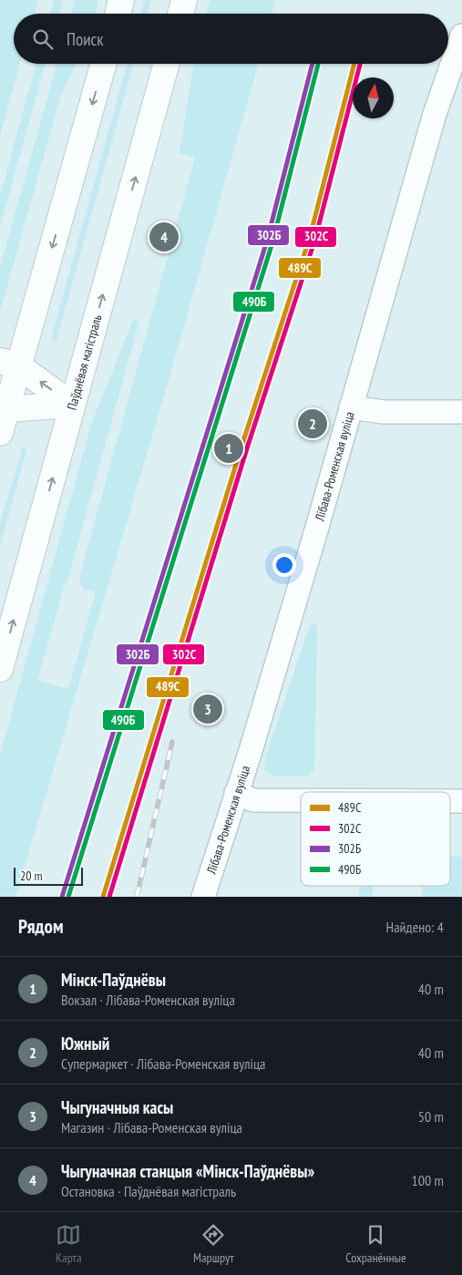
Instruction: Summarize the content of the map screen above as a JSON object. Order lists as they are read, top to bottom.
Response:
{
  "streets": {
    "main road": ["Паўднёвая магістраль"],
    "street": ["Лібава-Роменская вуліца"]
  },
  "lines": [
    "transit line 489С",
    "transit line 302С",
    "transit line 302Б",
    "transit line 490Б"
  ],
  "legend": [
    "489С",
    "302С",
    "302Б",
    "490Б"
  ],
  "scale_bar": "20 m",
  "north": "top",
  "page": {
    "search": "Поиск",
    "pins": [
      "4",
      "2",
      "1",
      "3"
    ],
    "scale": "20 m",
    "heading": ["Рядом", "Найдено: 4"],
    "list": [
      {
        "mark": "1",
        "name": "Мінск-Паўднёвы",
        "note": "Вокзал · Лібава-Роменская вуліца",
        "value": "40 m"
      },
      {
        "mark": "2",
        "name": "Южный",
        "note": "Супермаркет · Лібава-Роменская вуліца",
        "value": "40 m"
      },
      {
        "mark": "3",
        "name": "Чыгуначныя касы",
        "note": "Магазин · Лібава-Роменская вуліца",
        "value": "50 m"
      },
      {
        "mark": "4",
        "name": "Чыгуначная станцыя «Мінск-Паўднёвы»",
        "note": "Остановка · Паўднёвая магістраль",
        "value": "100 m"
      }
    ],
    "nav": ["Карта", "Маршрут", "Сохранённые"]
  }
}
